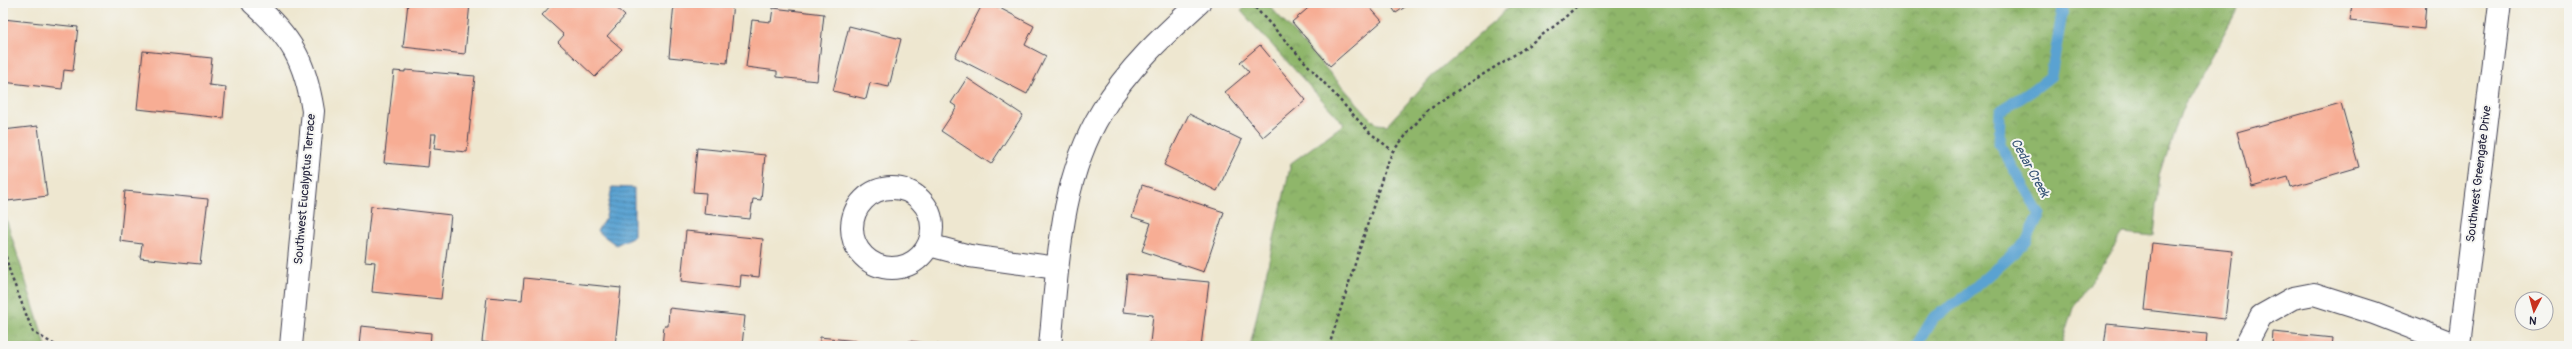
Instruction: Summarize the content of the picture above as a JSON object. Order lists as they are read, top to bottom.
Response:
{
  "streets": {
    "street": ["Southwest Greengate Drive", "Southwest Eucalyptus Terrace"]
  },
  "water": ["Cedar Creek"],
  "north": "bottom"
}
